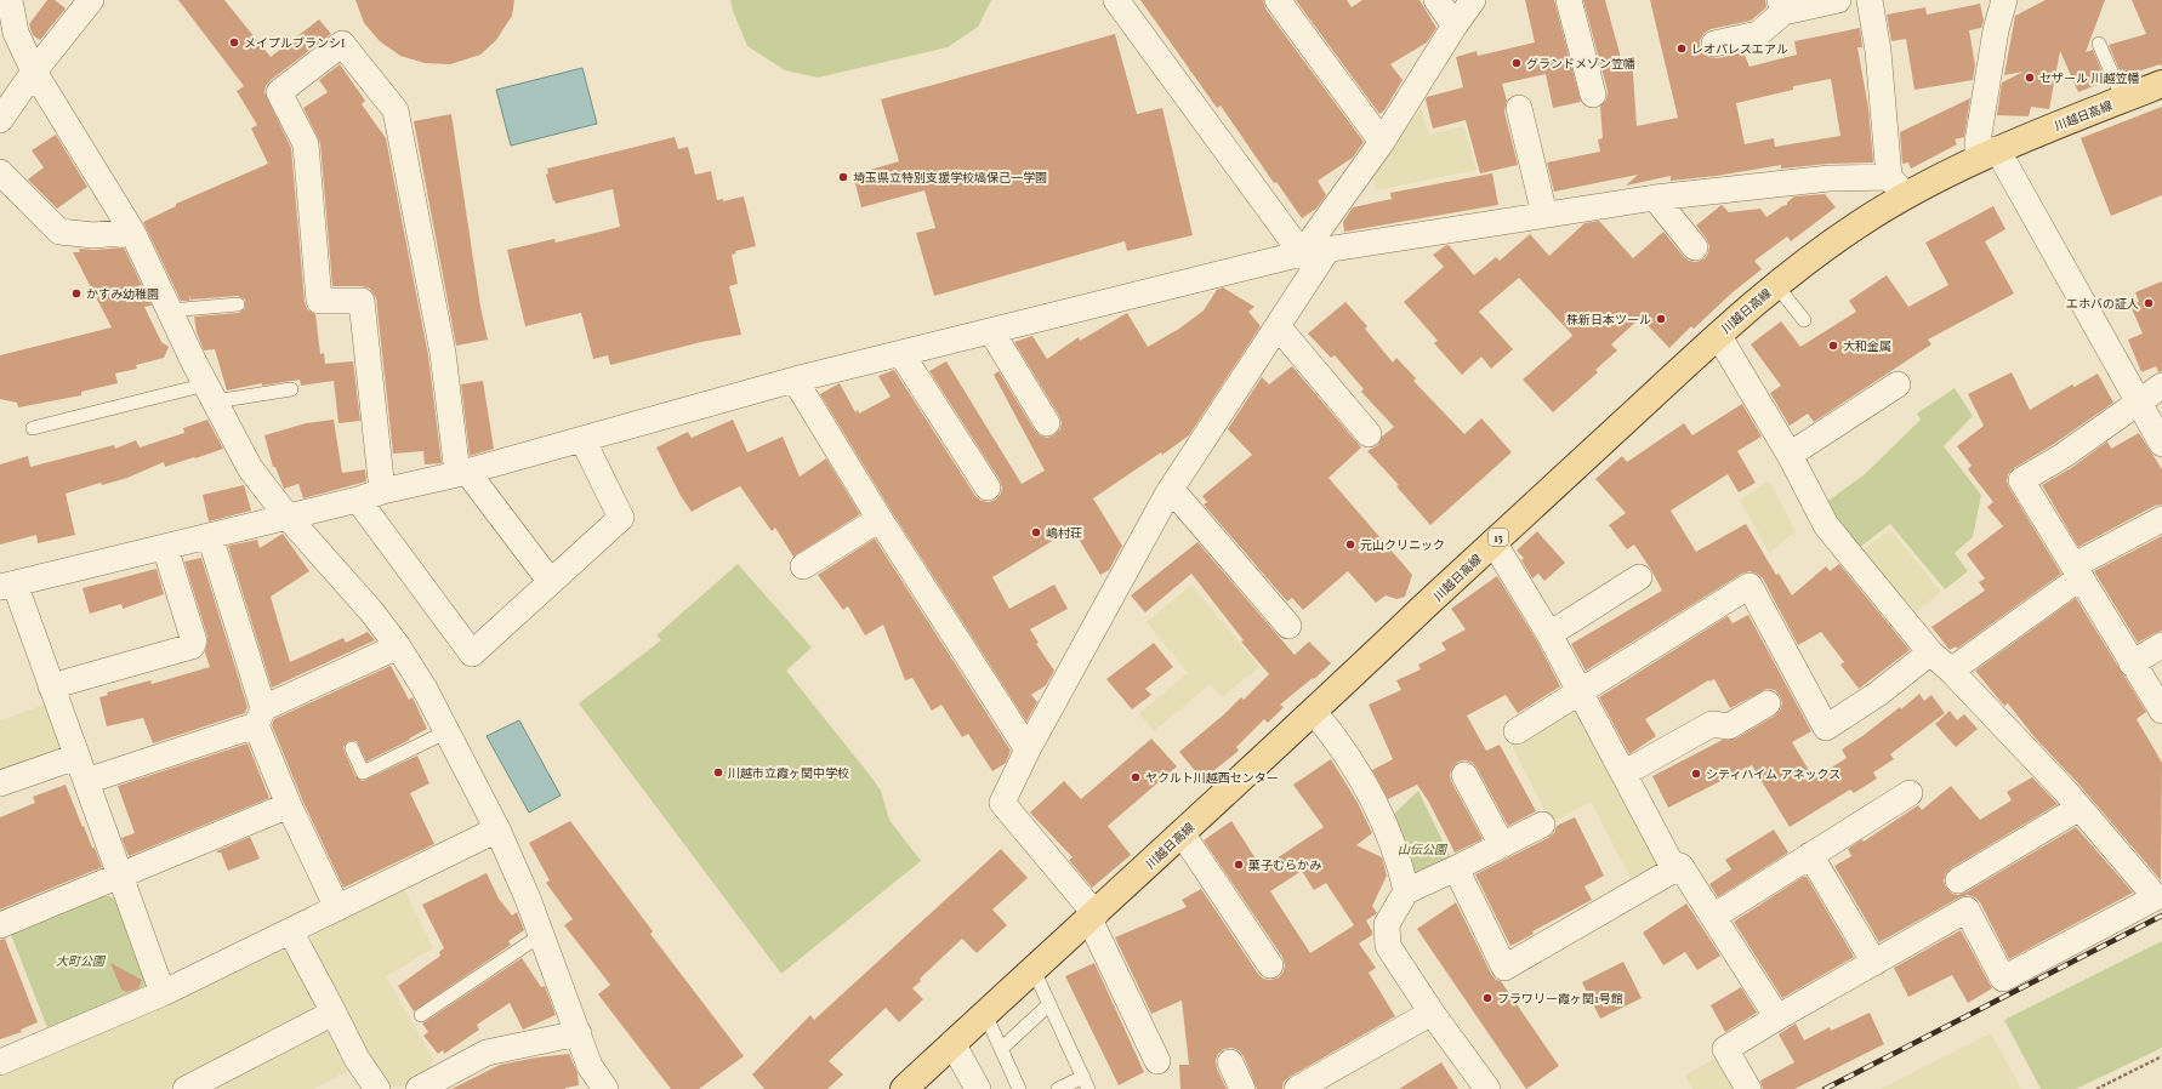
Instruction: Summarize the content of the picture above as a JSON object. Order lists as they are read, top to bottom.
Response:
{
  "streets": {
    "main road": ["川越日高線", "15"]
  },
  "parks": ["山伝公園", "大町公園"],
  "places": [
    "メイプルブランシI",
    "レオパレスエアル",
    "グランドメゾン笠幡",
    "セザール 川越笠幡",
    "埼玉県立特別支援学校塙保己一学園",
    "かすみ幼稚園",
    "エホバの証人",
    "株新日本ツール",
    "大和金属",
    "嶋村荘",
    "元山クリニック",
    "川越市立霞ヶ関中学校",
    "シティハイム アネックス",
    "ヤクルト川越西センター",
    "菓子むらかみ",
    "フラワリー霞ヶ関1号館"
  ]
}
